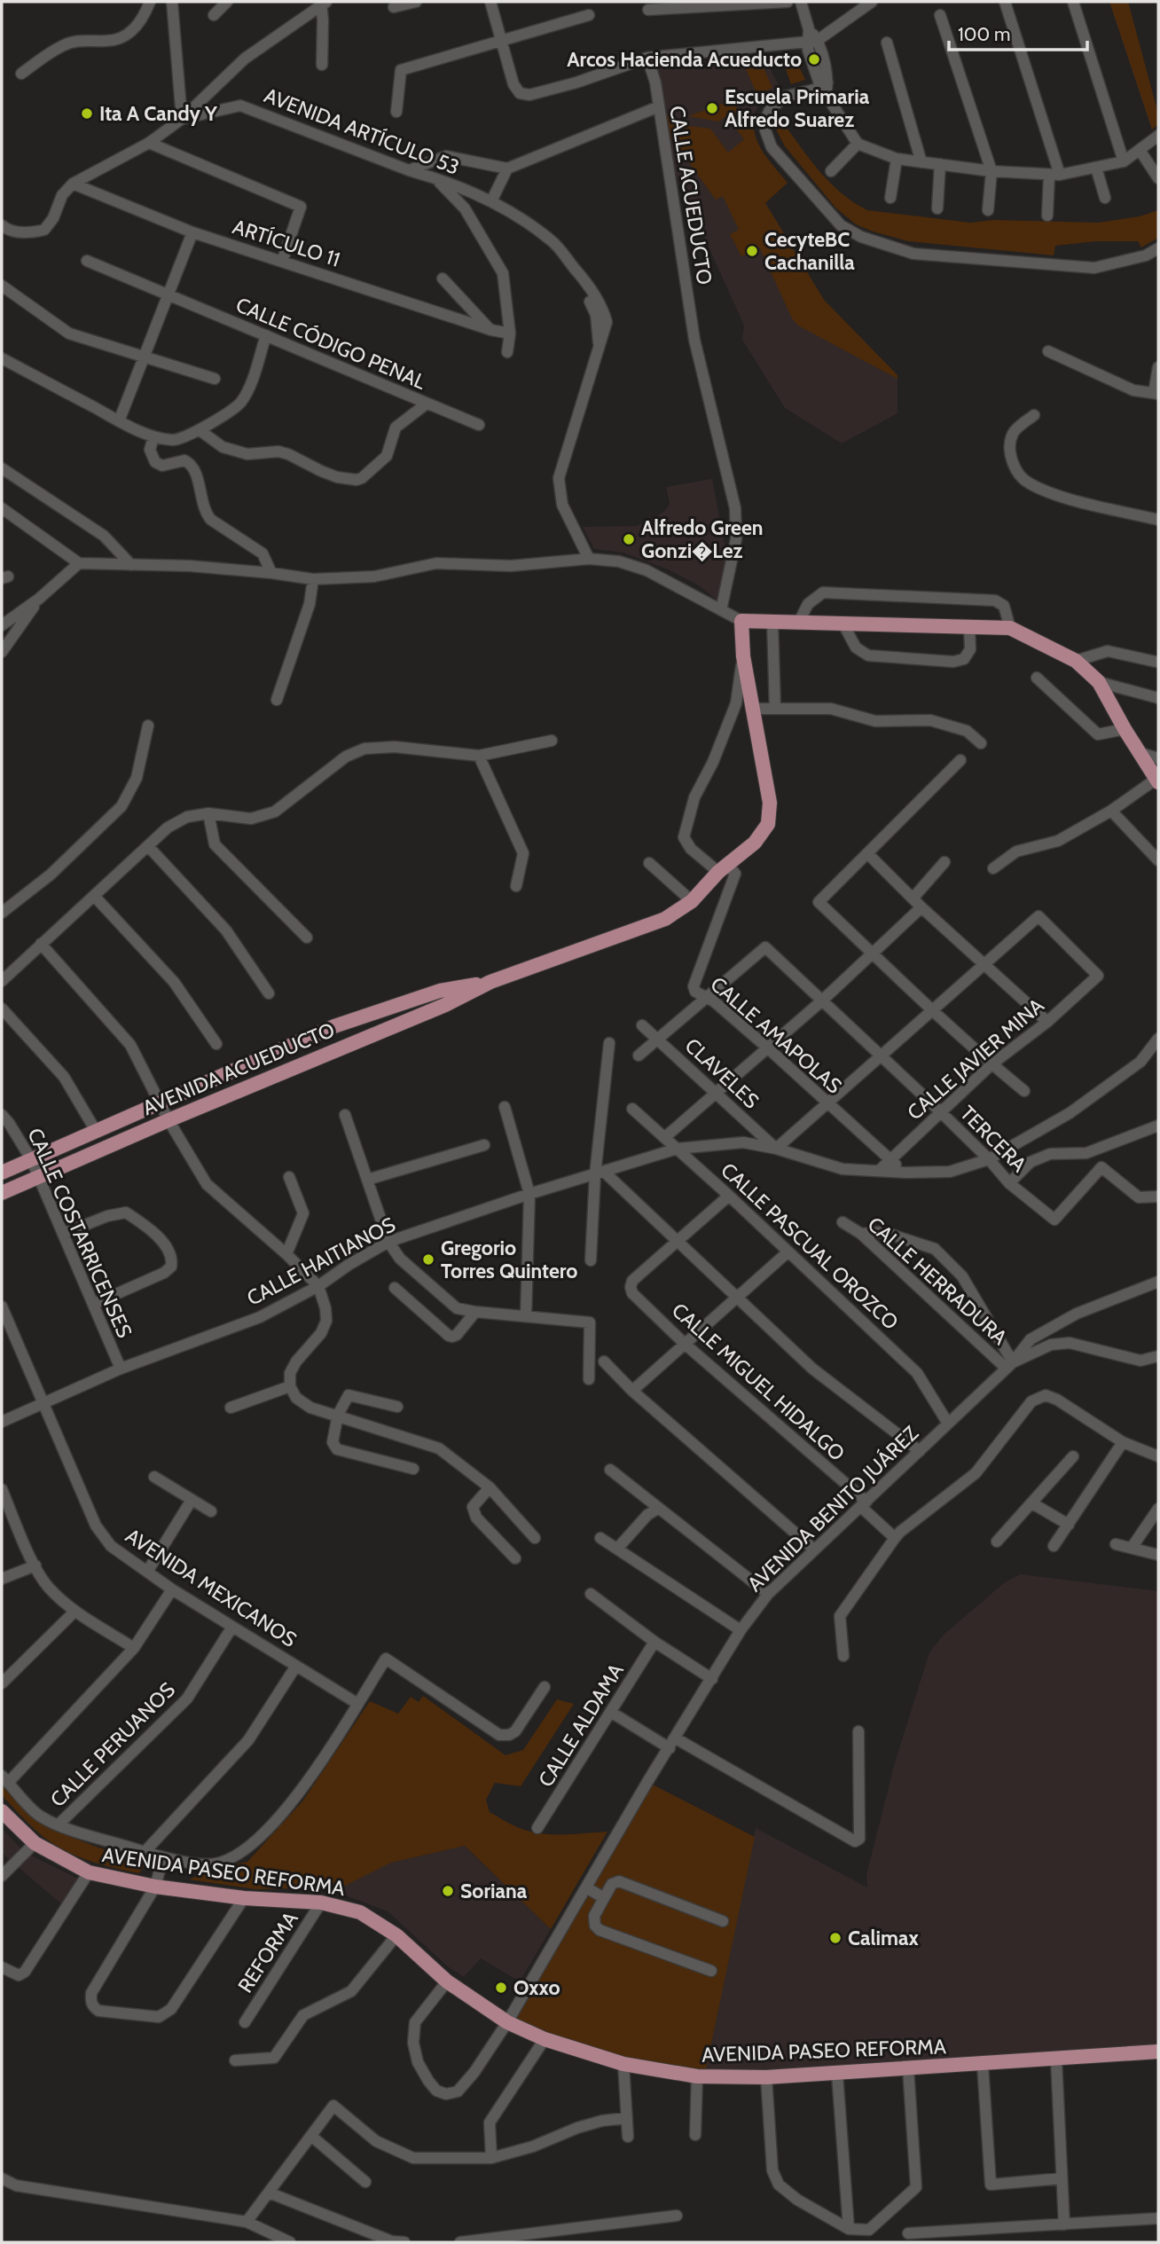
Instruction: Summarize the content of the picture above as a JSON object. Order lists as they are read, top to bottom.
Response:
{
  "streets": {
    "main road": ["AVENIDA ACUEDUCTO", "AVENIDA PASEO REFORMA"],
    "street": [
      "AVENIDA ARTÍCULO 53",
      "CALLE ACUEDUCTO",
      "ARTÍCULO 11",
      "CALLE CÓDIGO PENAL",
      "CALLE AMAPOLAS",
      "CALLE JAVIER MINA",
      "CLAVELES",
      "TERCERA",
      "CALLE COSTARRICENSES",
      "CALLE PASCUAL OROZCO",
      "CALLE HAITIANOS",
      "CALLE HERRADURA",
      "CALLE MIGUEL HIDALGO",
      "AVENIDA BENITO JUÁREZ",
      "AVENIDA MEXICANOS",
      "CALLE ALDAMA",
      "CALLE PERUANOS",
      "REFORMA"
    ]
  },
  "crossings": [
    ["CALLE AMAPOLAS", "CALLE JAVIER MINA"],
    ["CALLE AMAPOLAS", "AVENIDA ACUEDUCTO"],
    ["CALLE AMAPOLAS", "CALLE HAITIANOS"],
    ["CALLE JAVIER MINA", "TERCERA"],
    ["CALLE JAVIER MINA", "CALLE HAITIANOS"],
    ["AVENIDA ACUEDUCTO", "CALLE COSTARRICENSES"],
    ["CLAVELES", "CALLE HAITIANOS"],
    ["TERCERA", "CALLE HAITIANOS"],
    ["CALLE COSTARRICENSES", "CALLE HAITIANOS"],
    ["CALLE PASCUAL OROZCO", "CALLE HAITIANOS"],
    ["CALLE PASCUAL OROZCO", "AVENIDA BENITO JUÁREZ"],
    ["CALLE HAITIANOS", "AVENIDA MEXICANOS"],
    ["CALLE HERRADURA", "AVENIDA BENITO JUÁREZ"],
    ["CALLE MIGUEL HIDALGO", "AVENIDA BENITO JUÁREZ"],
    ["AVENIDA BENITO JUÁREZ", "AVENIDA PASEO REFORMA"],
    ["AVENIDA MEXICANOS", "CALLE PERUANOS"],
    ["AVENIDA MEXICANOS", "AVENIDA PASEO REFORMA"],
    ["CALLE PERUANOS", "AVENIDA PASEO REFORMA"],
    ["AVENIDA PASEO REFORMA", "REFORMA"]
  ],
  "places": [
    "Arcos Hacienda Acueducto",
    "Escuela Primaria Alfredo Suarez",
    "Ita A Candy Y",
    "CecyteBC Cachanilla",
    "Alfredo Green Gonzi�Lez",
    "Gregorio Torres Quintero",
    "Soriana",
    "Calimax",
    "Oxxo"
  ],
  "scale_bar": "100 m"
}
